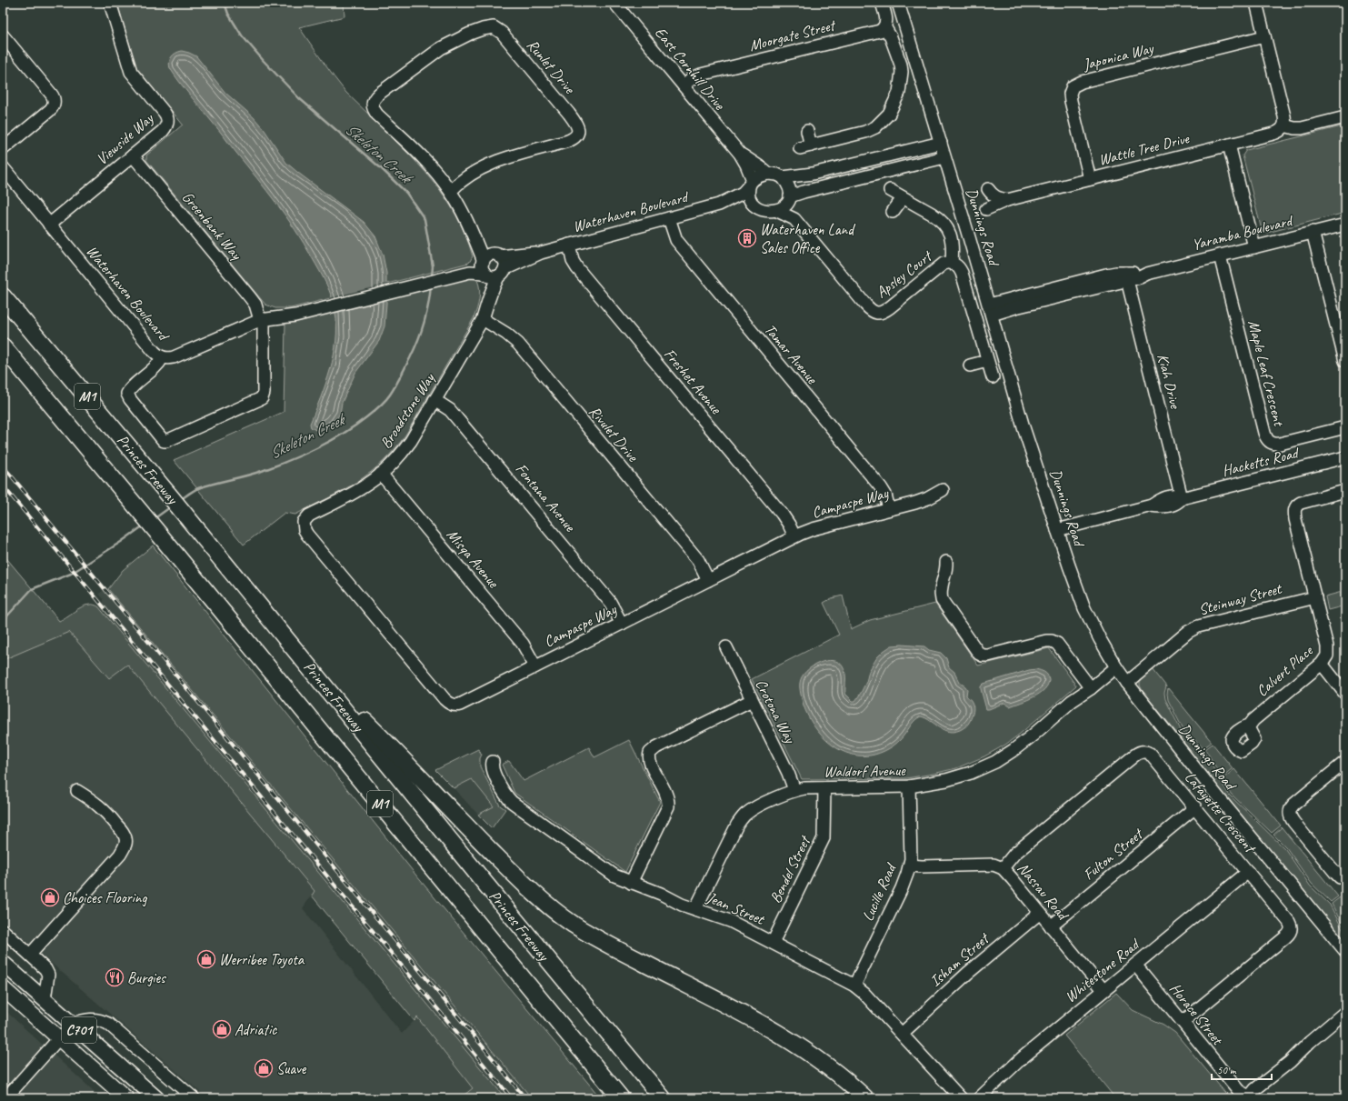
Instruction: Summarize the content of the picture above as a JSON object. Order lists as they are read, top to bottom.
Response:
{
  "streets": {
    "highway": ["M1", "Princes Freeway"],
    "main road": ["C701"],
    "street": [
      "Moorgate Street",
      "Japonica Way",
      "Runlet Drive",
      "East Cornhill Drive",
      "Viewside Way",
      "Wattle Tree Drive",
      "Waterhaven Boulevard",
      "Greenbank Way",
      "Dunnings Road",
      "Yaramba Boulevard",
      "Apsley Court",
      "Tamar Avenue",
      "Maple Leaf Crescent",
      "Freshet Avenue",
      "Kiah Drive",
      "Broadstone Way",
      "Rivulet Drive",
      "Hacketts Road",
      "Fontana Avenue",
      "Campaspe Way",
      "Misqa Avenue",
      "Steinway Street",
      "Calvert Place",
      "Crotona Way",
      "Waldorf Avenue",
      "Lafayette Crescent",
      "Fulton Street",
      "Bendel Street",
      "Nassau Road",
      "Lucille Road",
      "Jean Street",
      "Isham Street",
      "Whitestone Road",
      "Horace Street"
    ]
  },
  "crossings": [
    ["Moorgate Street", "East Cornhill Drive"],
    ["Japonica Way", "Wattle Tree Drive"],
    ["Runlet Drive", "Broadstone Way"],
    ["East Cornhill Drive", "Waterhaven Boulevard"],
    ["Viewside Way", "Waterhaven Boulevard"],
    ["Viewside Way", "Greenbank Way"],
    ["Waterhaven Boulevard", "Greenbank Way"],
    ["Waterhaven Boulevard", "Tamar Avenue"],
    ["Waterhaven Boulevard", "Freshet Avenue"],
    ["Waterhaven Boulevard", "Broadstone Way"],
    ["Dunnings Road", "Yaramba Boulevard"],
    ["Dunnings Road", "Hacketts Road"],
    ["Dunnings Road", "Steinway Street"],
    ["Dunnings Road", "Waldorf Avenue"],
    ["Yaramba Boulevard", "Maple Leaf Crescent"],
    ["Yaramba Boulevard", "Kiah Drive"],
    ["Tamar Avenue", "Campaspe Way"],
    ["Freshet Avenue", "Campaspe Way"],
    ["Kiah Drive", "Hacketts Road"],
    ["Broadstone Way", "Rivulet Drive"],
    ["Broadstone Way", "Fontana Avenue"],
    ["Broadstone Way", "Campaspe Way"],
    ["Broadstone Way", "Misqa Avenue"],
    ["Rivulet Drive", "Campaspe Way"],
    ["Fontana Avenue", "Campaspe Way"],
    ["Campaspe Way", "Misqa Avenue"],
    ["Steinway Street", "Calvert Place"],
    ["Crotona Way", "Waldorf Avenue"],
    ["Waldorf Avenue", "Bendel Street"],
    ["Waldorf Avenue", "Lucille Road"],
    ["Waldorf Avenue", "Jean Street"],
    ["Lafayette Crescent", "Fulton Street"],
    ["Lafayette Crescent", "Nassau Road"],
    ["Lafayette Crescent", "Whitestone Road"],
    ["Lafayette Crescent", "Horace Street"],
    ["Fulton Street", "Nassau Road"],
    ["Bendel Street", "Jean Street"],
    ["Nassau Road", "Lucille Road"],
    ["Nassau Road", "Isham Street"],
    ["Nassau Road", "Whitestone Road"],
    ["Lucille Road", "Jean Street"],
    ["Jean Street", "Isham Street"],
    ["Whitestone Road", "Horace Street"]
  ],
  "water": ["Skeleton Creek"],
  "places": {
    "building": ["Waterhaven Land Sales Office"],
    "shop": [
      "Choices Flooring",
      "Werribee Toyota",
      "Adriatic",
      "Suave"
    ],
    "restaurant": ["Burgies"]
  },
  "scale_bar": "50 m"
}
